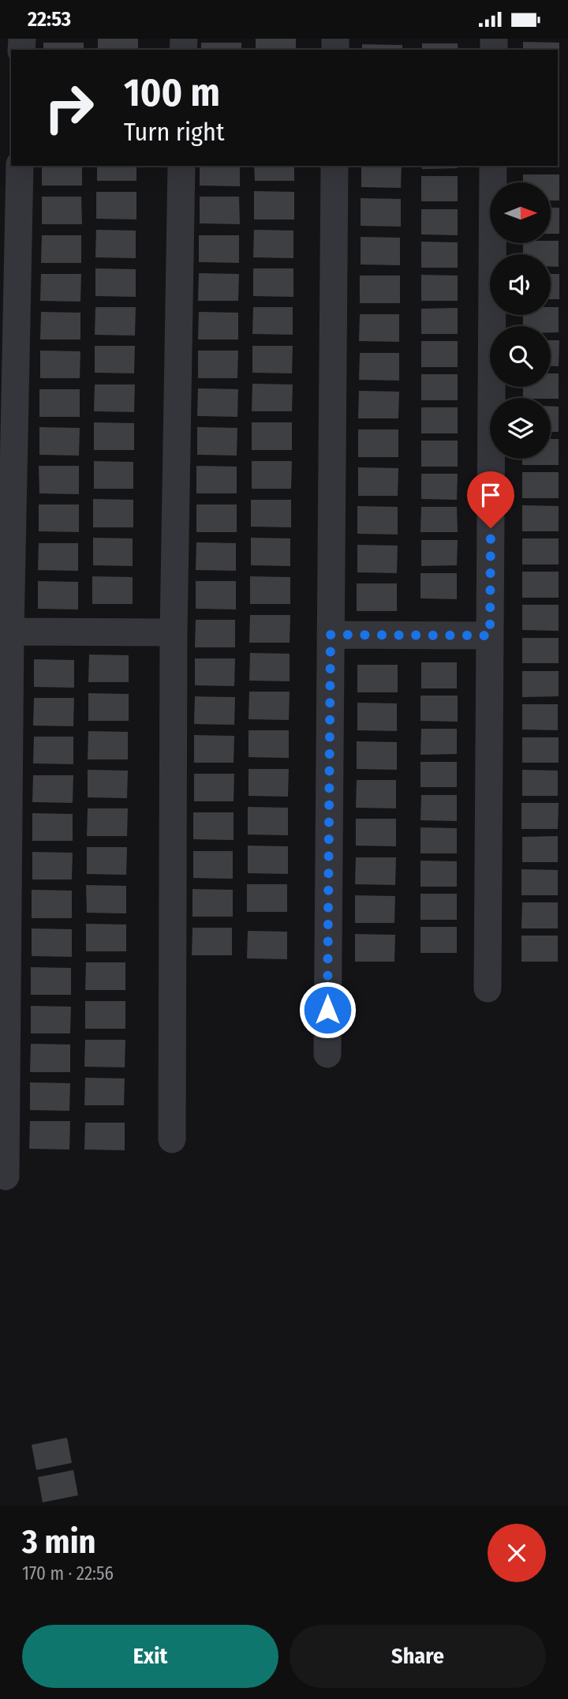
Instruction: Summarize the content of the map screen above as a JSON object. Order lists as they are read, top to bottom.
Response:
{
  "north": "right",
  "page": {
    "status": "22:53",
    "turn": ["100 m", "Turn right"],
    "heading": ["3 min", "170 m · 22:56"],
    "buttons": ["Exit", "Share"]
  }
}
